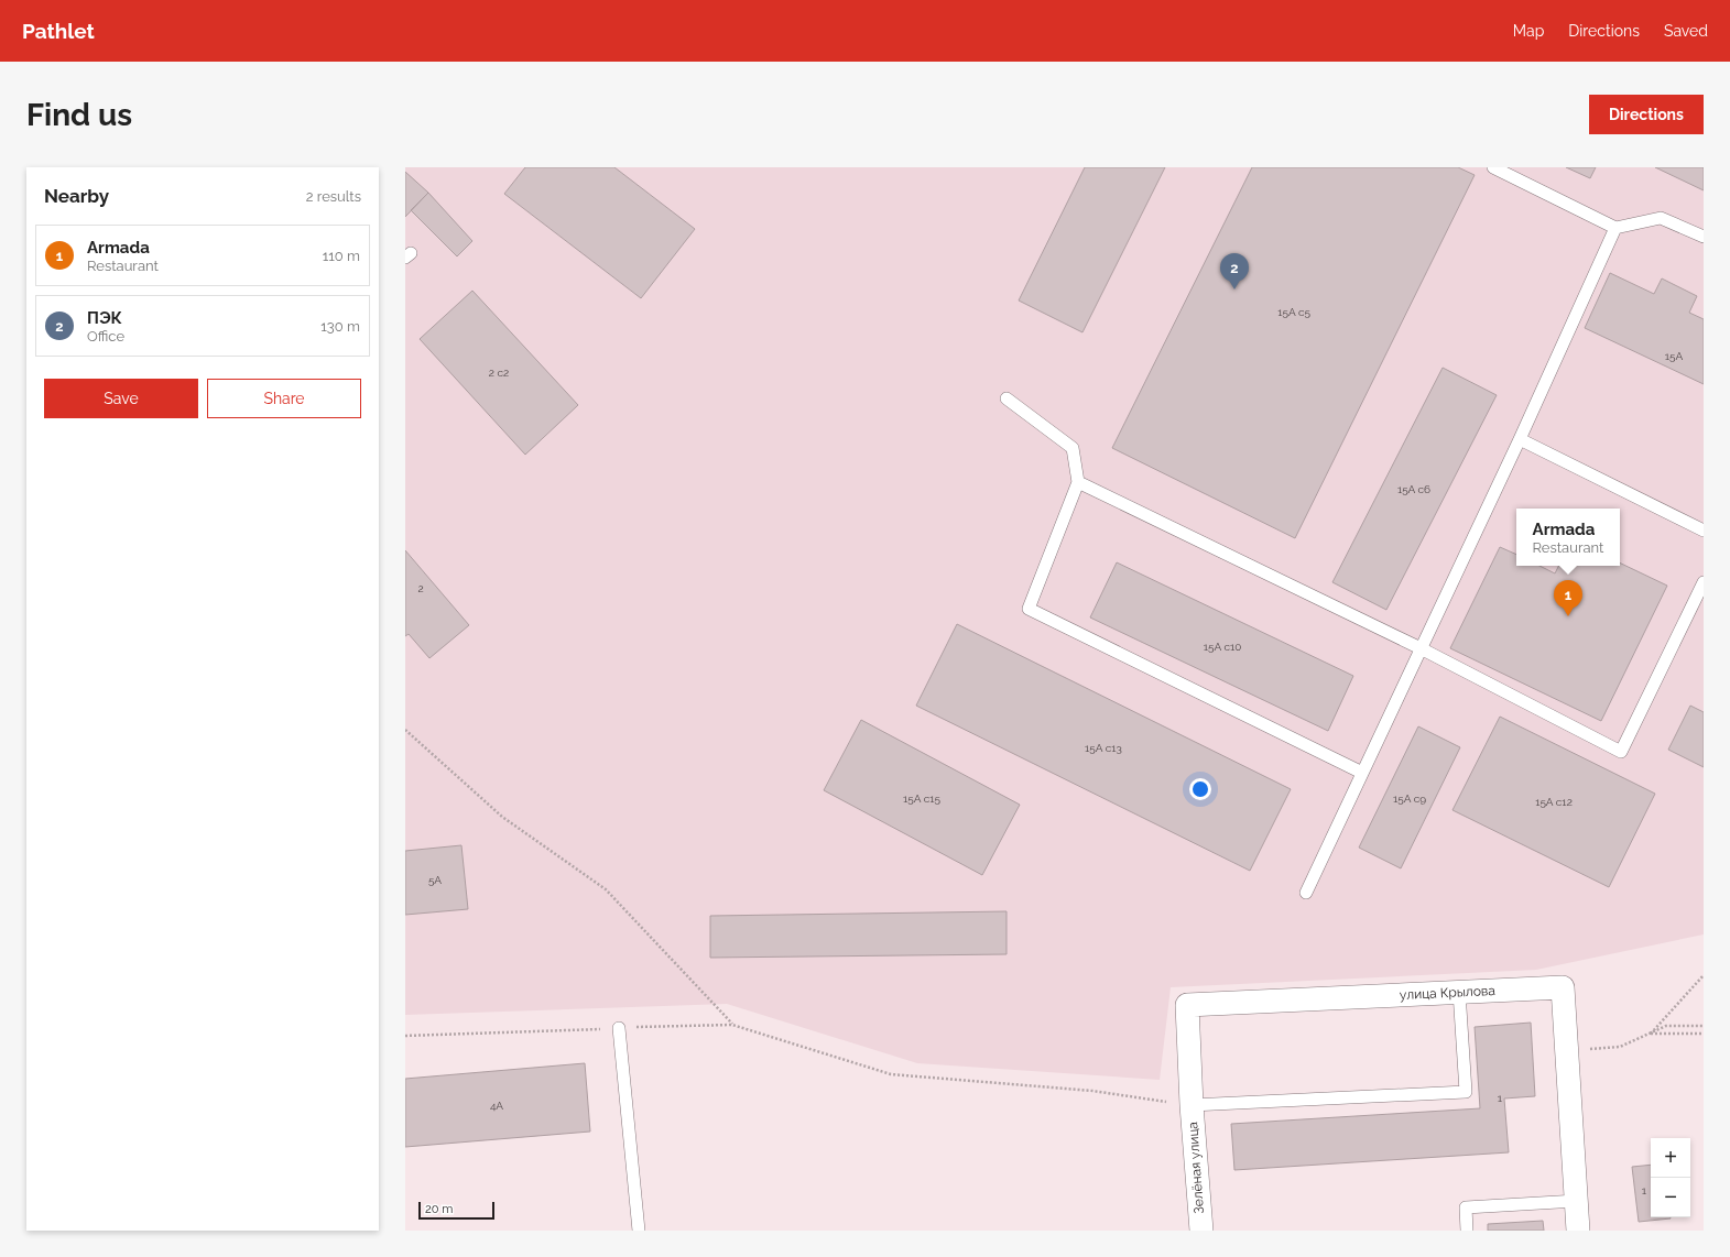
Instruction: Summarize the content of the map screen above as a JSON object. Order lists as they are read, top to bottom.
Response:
{
  "streets": {
    "street": ["улица Крылова", "Зелёная улица"]
  },
  "crossings": [
    ["улица Крылова", "Зелёная улица"]
  ],
  "house_numbers": [
    "15А с5",
    "15А",
    "2 с2",
    "15А с6",
    "2",
    "15А с10",
    "15А с13",
    "15А с15",
    "15А с9",
    "15А с12",
    "5А",
    "1",
    "4А",
    "1"
  ],
  "scale_bar": "20 m",
  "page": {
    "header": "Pathlet",
    "nav": ["Map", "Directions", "Saved"],
    "buttons": [
      "Directions",
      ["Save", "Share"]
    ],
    "title": "Find us",
    "heading": ["Nearby", "2 results"],
    "list": [
      {
        "mark": "1",
        "name": "Armada",
        "note": "Restaurant",
        "value": "110 m"
      },
      {
        "mark": "2",
        "name": "ПЭК",
        "note": "Office",
        "value": "130 m"
      }
    ],
    "pins": ["2", "1"],
    "popup": ["Armada", "Restaurant"],
    "map_buttons": ["+", "−"],
    "scale": "20 m"
  }
}
